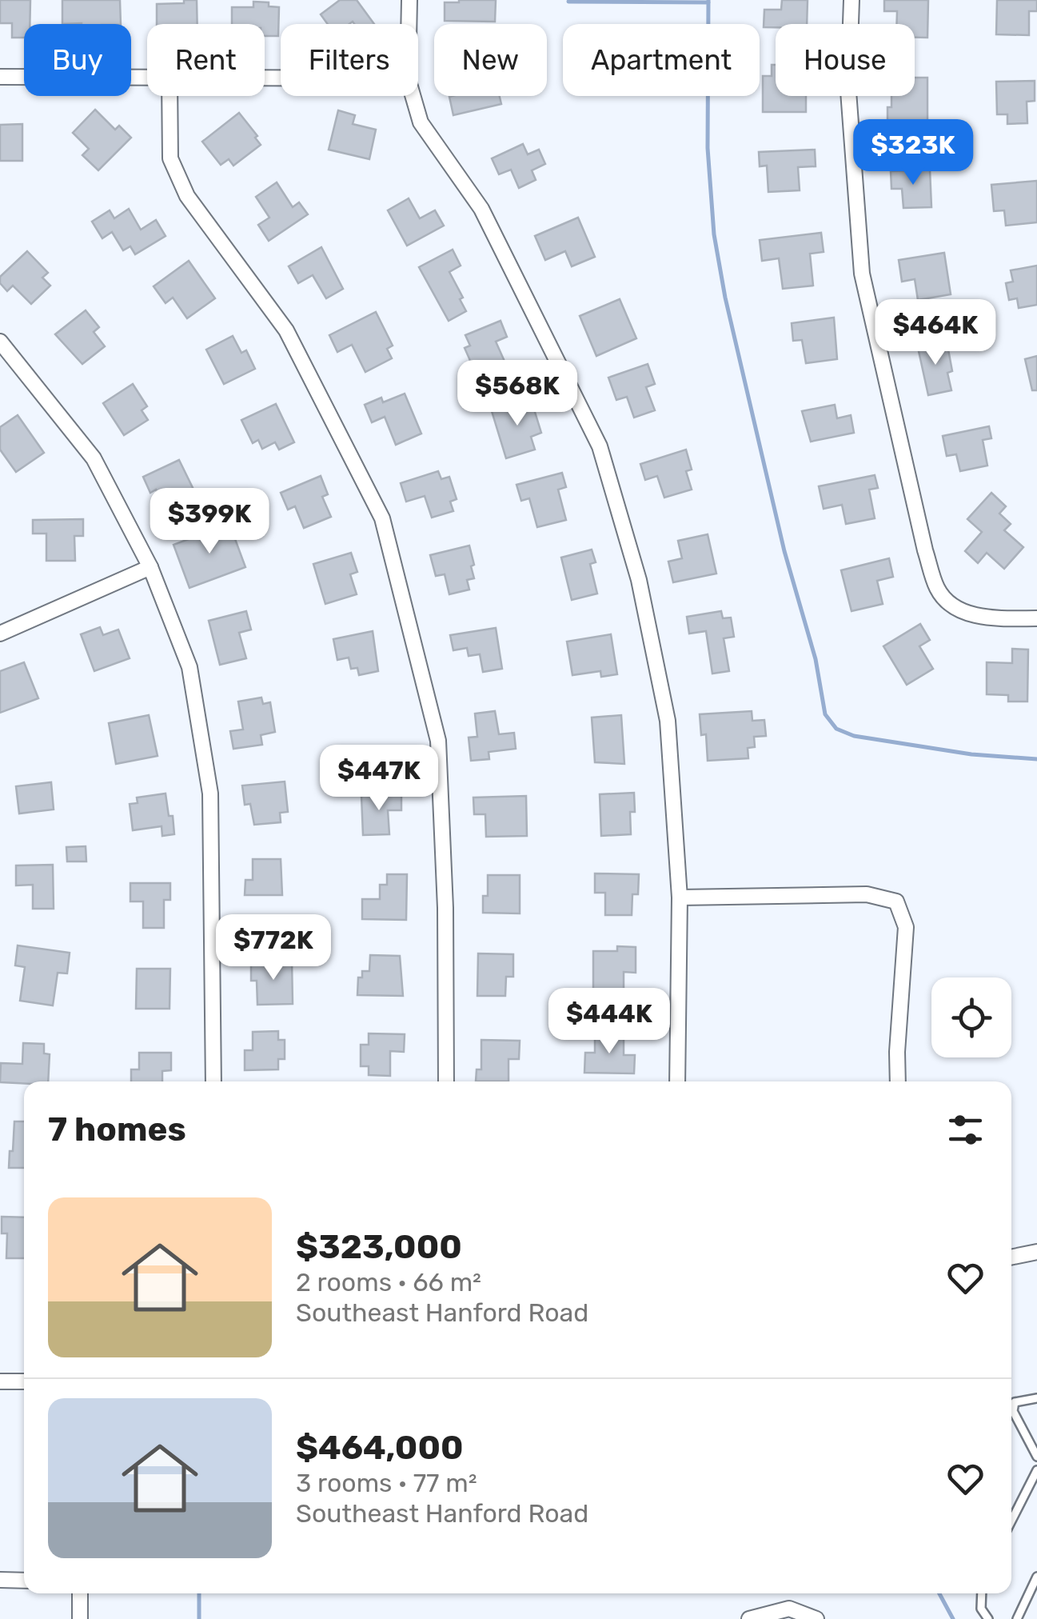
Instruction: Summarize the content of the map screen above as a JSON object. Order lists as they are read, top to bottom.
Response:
{
  "page": {
    "chip": [
      "Buy",
      "Rent",
      "Filters",
      "New",
      "Apartment",
      "House"
    ],
    "price": [
      "$323K",
      "$464K",
      "$568K",
      "$399K",
      "$447K",
      "$772K",
      "$444K"
    ],
    "heading": "7 homes",
    "list": [
      {
        "name": "$323,000",
        "note": "2 rooms · 66 m² · Southeast Hanford Road"
      },
      {
        "name": "$464,000",
        "note": "3 rooms · 77 m² · Southeast Hanford Road"
      }
    ]
  }
}
